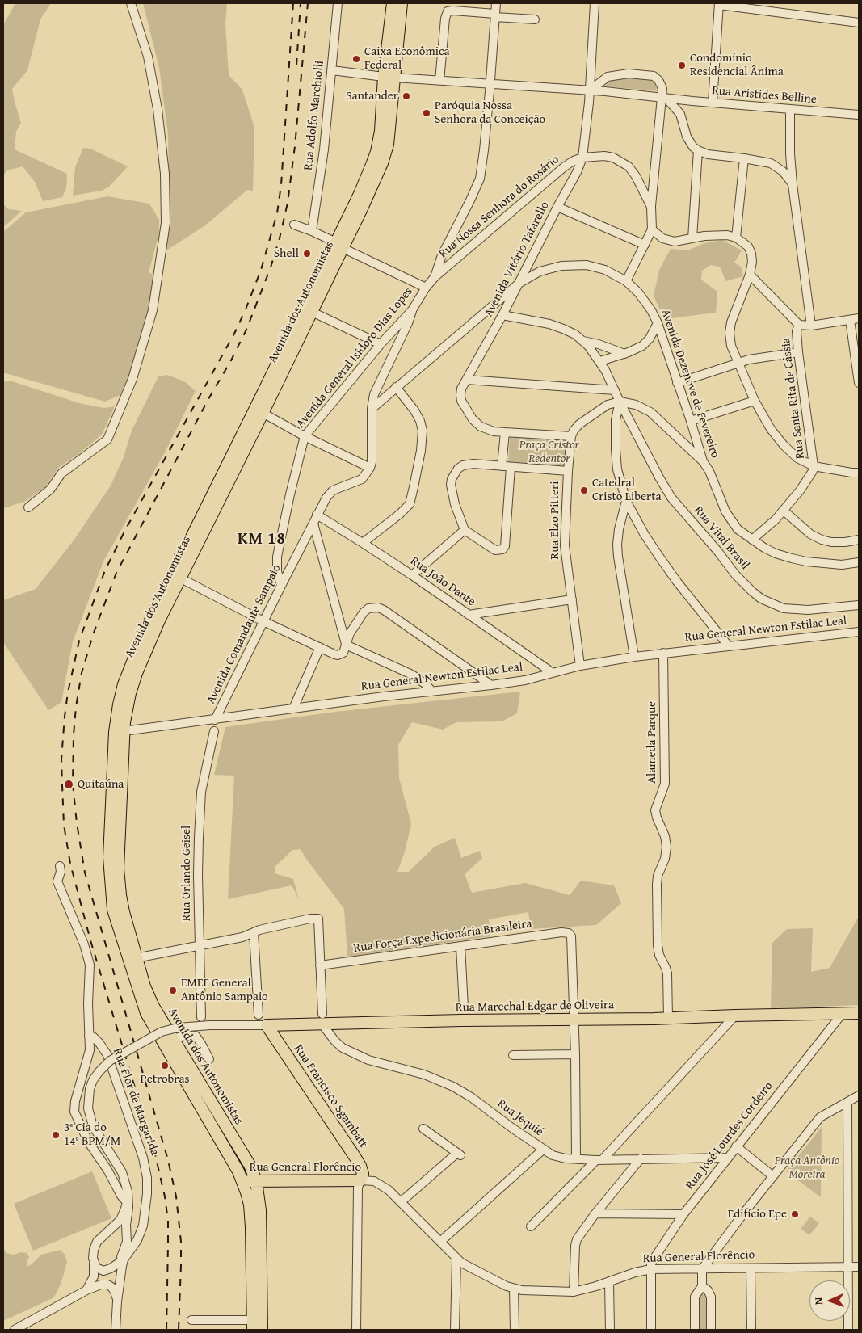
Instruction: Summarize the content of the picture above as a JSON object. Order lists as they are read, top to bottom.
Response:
{
  "streets": {
    "main road": [
      "Avenida dos Autonomistas",
      "Rua Marechal Edgar de Oliveira",
      "Rua Francisco Sgambatt",
      "Rua General Florêncio"
    ],
    "street": [
      "Rua Aristides Belline",
      "Rua Adolfo Marchiolli",
      "Rua Nossa Senhora do Rosário",
      "Avenida Vitório Tafarello",
      "Avenida General Isidoro Dias Lopes",
      "Avenida Dezenove de Fevereiro",
      "Rua Santa Rita de Cássia",
      "Rua Elzo Pitteri",
      "Rua Vital Brasil",
      "Rua João Dante",
      "Rua General Newton Estilac Leal",
      "Avenida Comandante Sampaio",
      "Alameda Parque",
      "Rua Orlando Geisel",
      "Rua Força Expedicionária Brasileira",
      "Rua Flor de Margarida",
      "Rua Jequié",
      "Rua José Lourdes Cordeiro"
    ]
  },
  "crossings": [
    ["Rua Aristides Belline", "Rua Adolfo Marchiolli"],
    ["Rua Aristides Belline", "Avenida Vitório Tafarello"],
    ["Rua Aristides Belline", "Avenida dos Autonomistas"],
    ["Rua Nossa Senhora do Rosário", "Avenida Vitório Tafarello"],
    ["Rua Nossa Senhora do Rosário", "Avenida General Isidoro Dias Lopes"],
    ["Avenida Vitório Tafarello", "Avenida Dezenove de Fevereiro"],
    ["Avenida Vitório Tafarello", "Rua Elzo Pitteri"],
    ["Avenida dos Autonomistas", "Rua General Newton Estilac Leal"],
    ["Avenida dos Autonomistas", "Rua General Florêncio"],
    ["Avenida General Isidoro Dias Lopes", "Avenida Comandante Sampaio"],
    ["Avenida Dezenove de Fevereiro", "Rua Santa Rita de Cássia"],
    ["Rua Elzo Pitteri", "Rua General Newton Estilac Leal"],
    ["Rua João Dante", "Rua General Newton Estilac Leal"],
    ["Rua João Dante", "Avenida Comandante Sampaio"],
    ["Rua General Newton Estilac Leal", "Avenida Comandante Sampaio"],
    ["Rua General Newton Estilac Leal", "Alameda Parque"],
    ["Alameda Parque", "Rua Marechal Edgar de Oliveira"],
    ["Rua Força Expedicionária Brasileira", "Rua Marechal Edgar de Oliveira"],
    ["Rua Marechal Edgar de Oliveira", "Rua Francisco Sgambatt"],
    ["Rua Marechal Edgar de Oliveira", "Rua Flor de Margarida"],
    ["Rua Marechal Edgar de Oliveira", "Rua Jequié"],
    ["Rua Marechal Edgar de Oliveira", "Rua José Lourdes Cordeiro"],
    ["Rua Francisco Sgambatt", "Rua General Florêncio"],
    ["Rua Jequié", "Rua José Lourdes Cordeiro"],
    ["Rua José Lourdes Cordeiro", "Rua General Florêncio"]
  ],
  "districts": ["KM 18"],
  "parks": ["Praça Cristor Redentor", "Praça Antônio Moreira"],
  "places": [
    "Caixa Econômica Federal",
    "Condomínio Residencial Ânima",
    "Santander",
    "Paróquia Nossa Senhora da Conceição",
    "Shell",
    "Catedral Cristo Liberta",
    "Quitaúna",
    "EMEF General Antônio Sampaio",
    "Petrobras",
    "3ª Cia do 14º BPM/M",
    "Edifício Epe"
  ],
  "north": "left"
}
